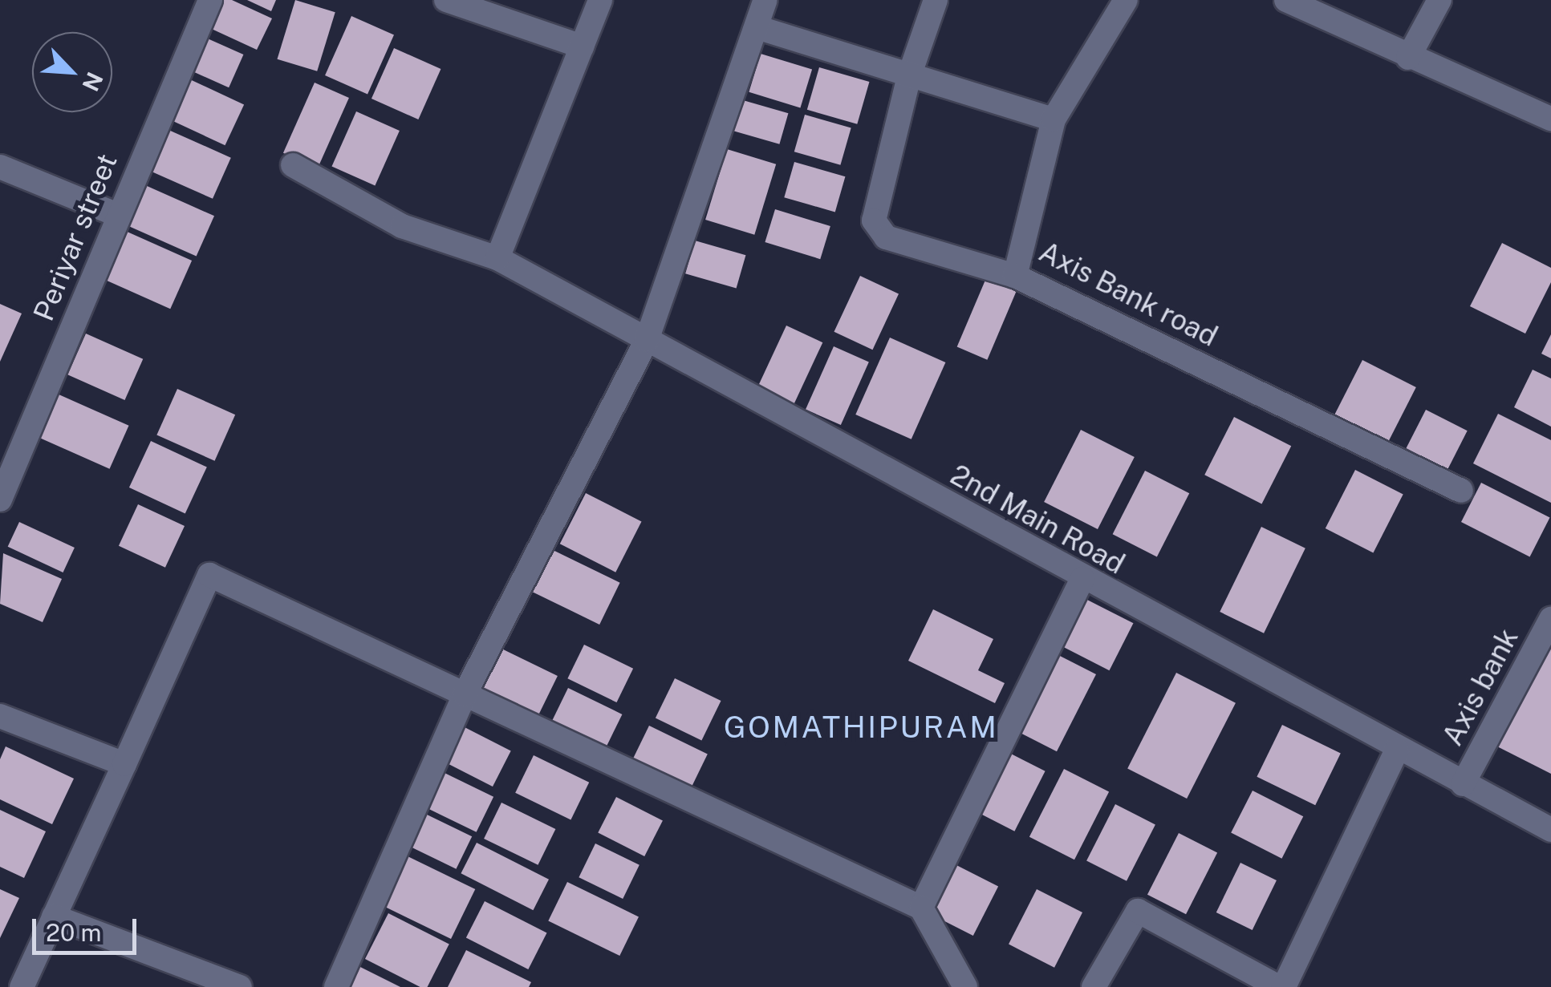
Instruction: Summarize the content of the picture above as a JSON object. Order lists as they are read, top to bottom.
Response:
{
  "streets": {
    "street": [
      "Periyar street",
      "Axis Bank road",
      "2nd Main Road",
      "Axis bank"
    ]
  },
  "crossings": [
    ["2nd Main Road", "Axis bank"]
  ],
  "districts": ["GOMATHIPURAM"],
  "scale_bar": "20 m",
  "north": "bottom right"
}
